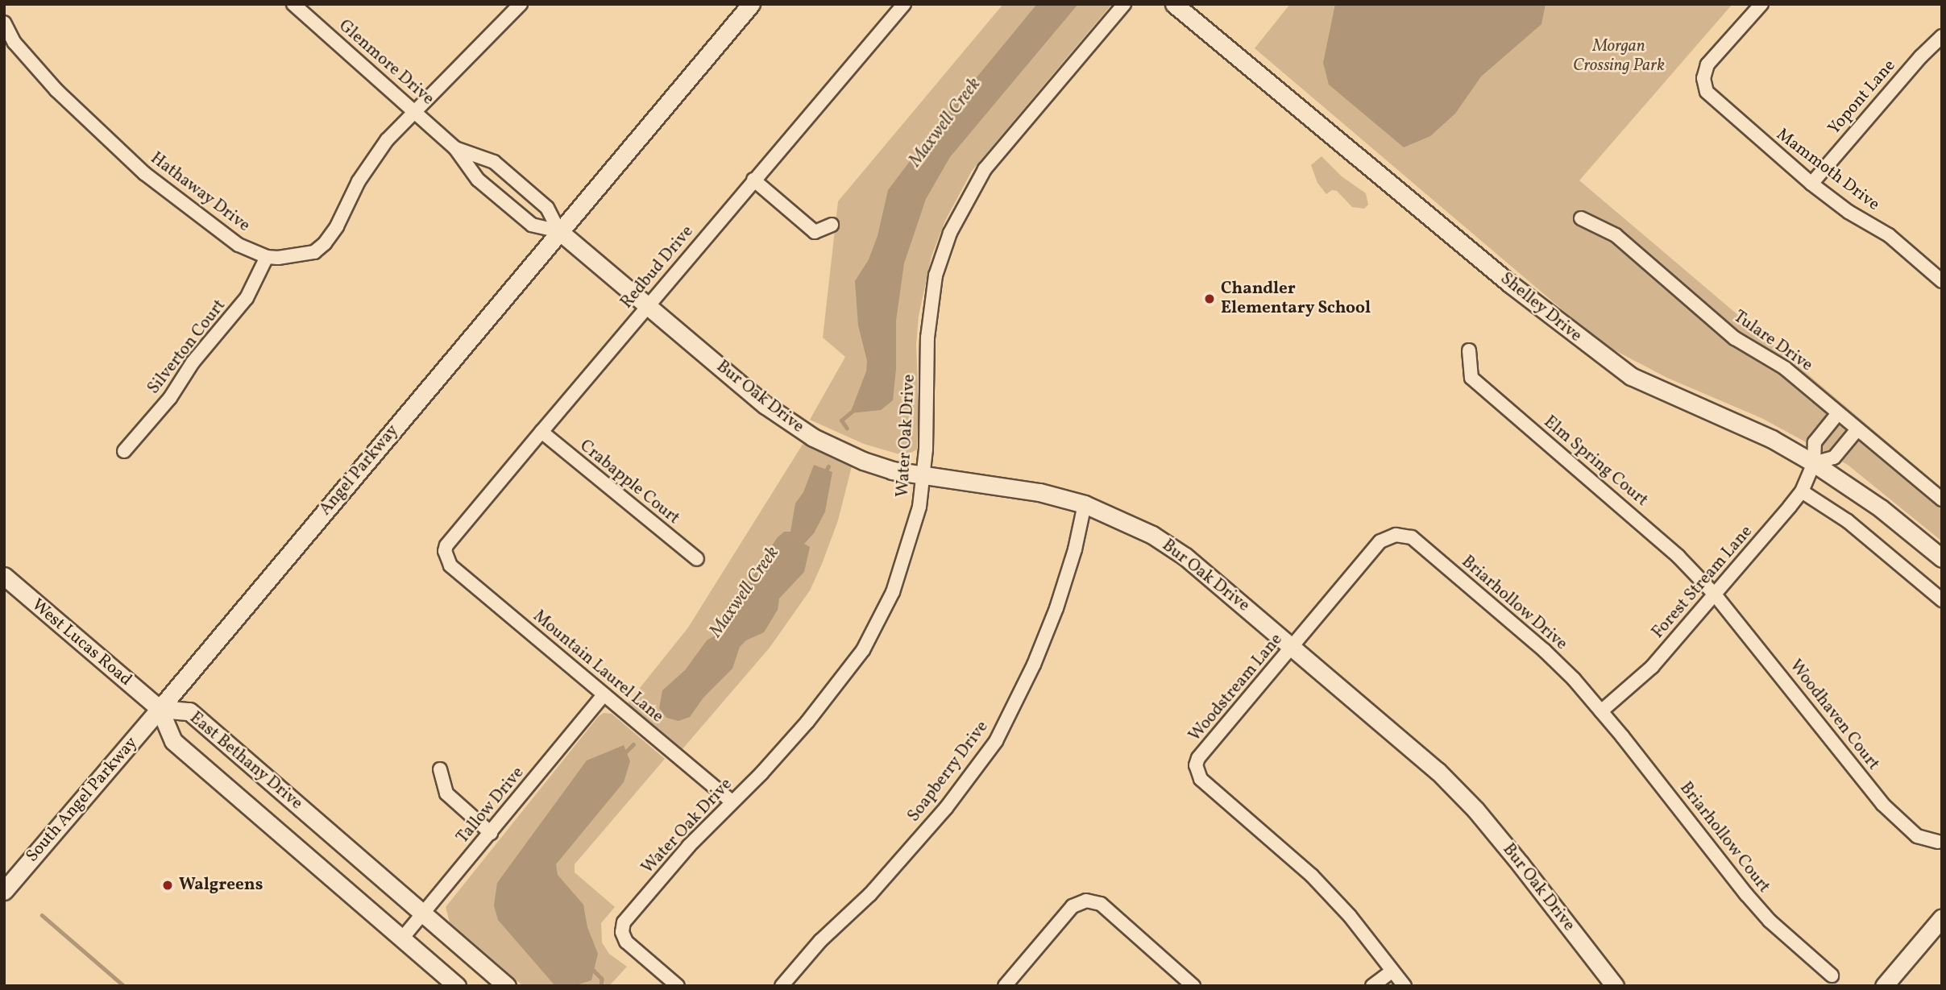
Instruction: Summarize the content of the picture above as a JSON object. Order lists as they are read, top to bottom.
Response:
{
  "streets": {
    "street": [
      "Glenmore Drive",
      "Yopont Lane",
      "Mammoth Drive",
      "Hathaway Drive",
      "Redbud Drive",
      "Shelley Drive",
      "Tulare Drive",
      "Silverton Court",
      "Bur Oak Drive",
      "Water Oak Drive",
      "Elm Spring Court",
      "Angel Parkway",
      "Crabapple Court",
      "Forest Stream Lane",
      "Briarhollow Drive",
      "West Lucas Road",
      "Mountain Laurel Lane",
      "Woodstream Lane",
      "Woodhaven Court",
      "East Bethany Drive",
      "Soapberry Drive",
      "South Angel Parkway",
      "Tallow Drive",
      "Briarhollow Court"
    ]
  },
  "crossings": [
    ["Glenmore Drive", "Hathaway Drive"],
    ["Glenmore Drive", "Bur Oak Drive"],
    ["Glenmore Drive", "Angel Parkway"],
    ["Yopont Lane", "Mammoth Drive"],
    ["Hathaway Drive", "Silverton Court"],
    ["Redbud Drive", "Bur Oak Drive"],
    ["Redbud Drive", "Crabapple Court"],
    ["Redbud Drive", "Mountain Laurel Lane"],
    ["Shelley Drive", "Forest Stream Lane"],
    ["Tulare Drive", "Forest Stream Lane"],
    ["Bur Oak Drive", "Water Oak Drive"],
    ["Bur Oak Drive", "Angel Parkway"],
    ["Bur Oak Drive", "Woodstream Lane"],
    ["Bur Oak Drive", "Soapberry Drive"],
    ["Water Oak Drive", "Mountain Laurel Lane"],
    ["Elm Spring Court", "Forest Stream Lane"],
    ["Elm Spring Court", "Woodhaven Court"],
    ["Angel Parkway", "West Lucas Road"],
    ["Angel Parkway", "East Bethany Drive"],
    ["Angel Parkway", "South Angel Parkway"],
    ["Forest Stream Lane", "Briarhollow Drive"],
    ["Forest Stream Lane", "Woodhaven Court"],
    ["Forest Stream Lane", "Briarhollow Court"],
    ["Briarhollow Drive", "Woodstream Lane"],
    ["Briarhollow Drive", "Briarhollow Court"],
    ["West Lucas Road", "East Bethany Drive"],
    ["West Lucas Road", "South Angel Parkway"],
    ["Mountain Laurel Lane", "Tallow Drive"],
    ["East Bethany Drive", "South Angel Parkway"],
    ["East Bethany Drive", "Tallow Drive"]
  ],
  "water": ["Maxwell Creek"],
  "parks": ["Morgan Crossing Park"],
  "places": ["Chandler Elementary School", "Walgreens"]
}
